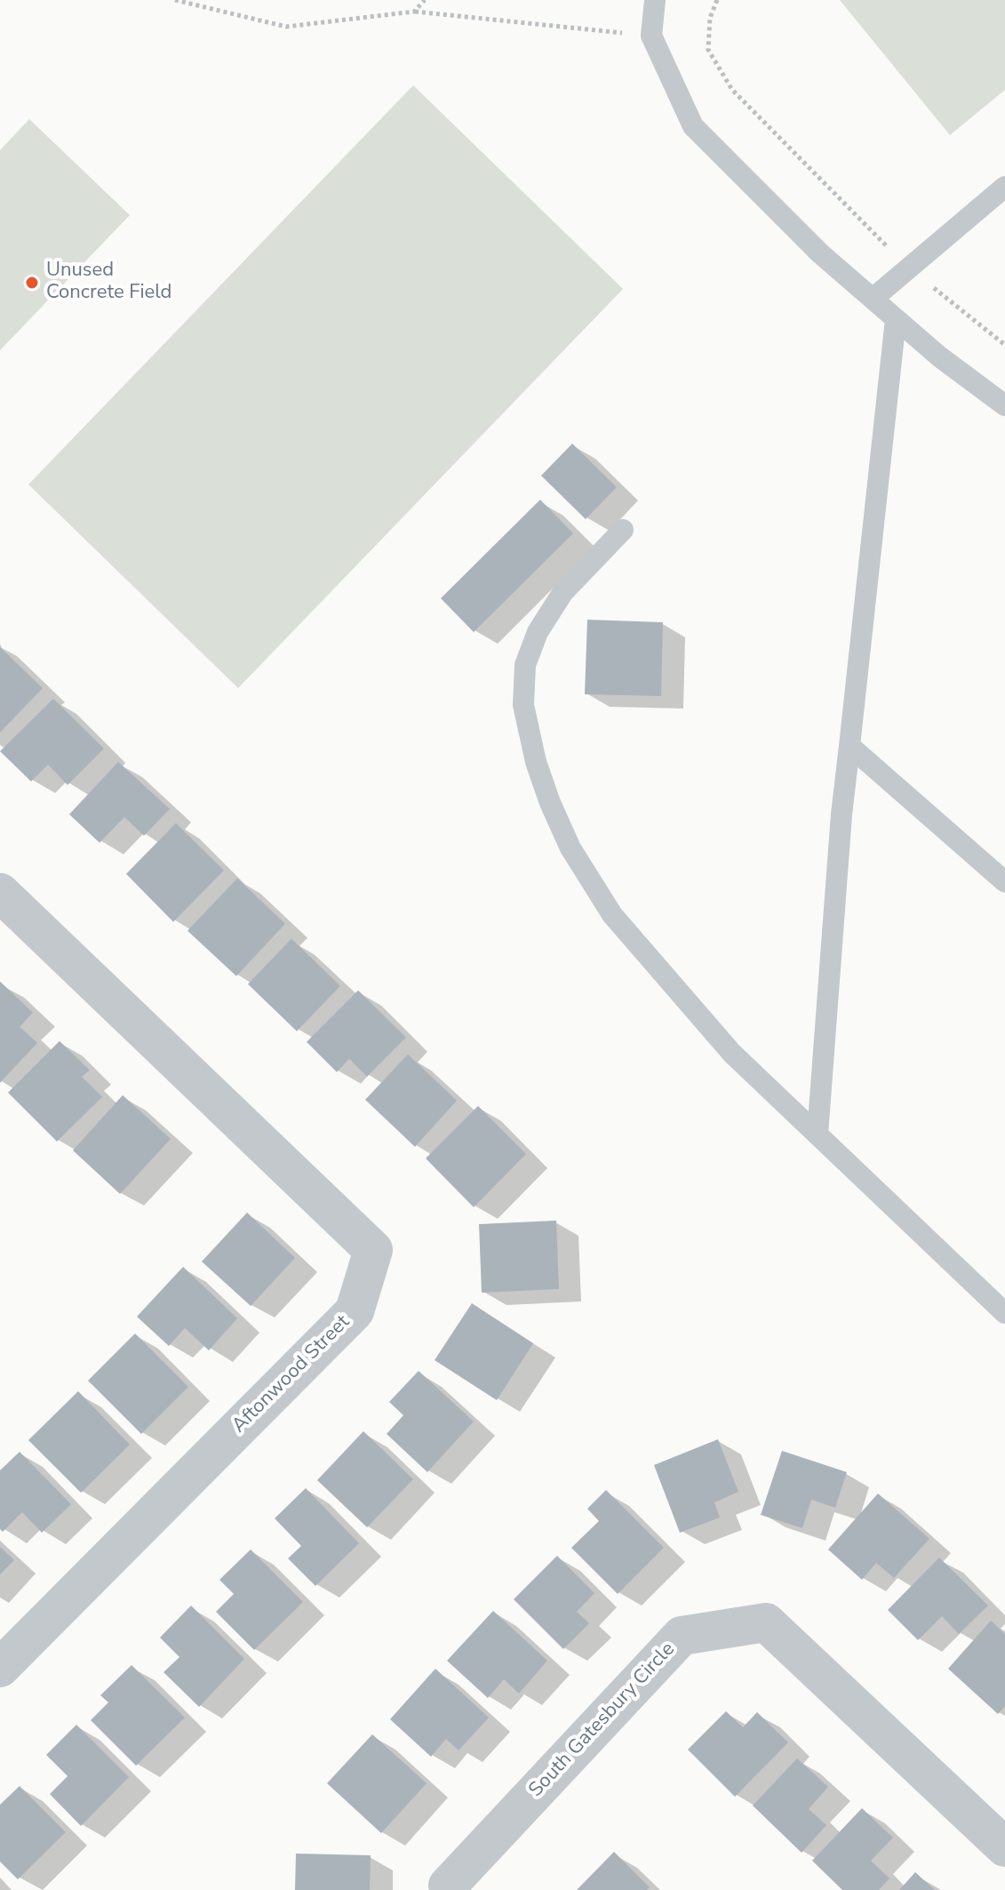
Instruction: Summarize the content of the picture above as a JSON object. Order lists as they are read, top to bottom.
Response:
{
  "streets": {
    "street": ["Aftonwood Street", "South Gatesbury Circle"]
  },
  "places": ["Unused Concrete Field"]
}
